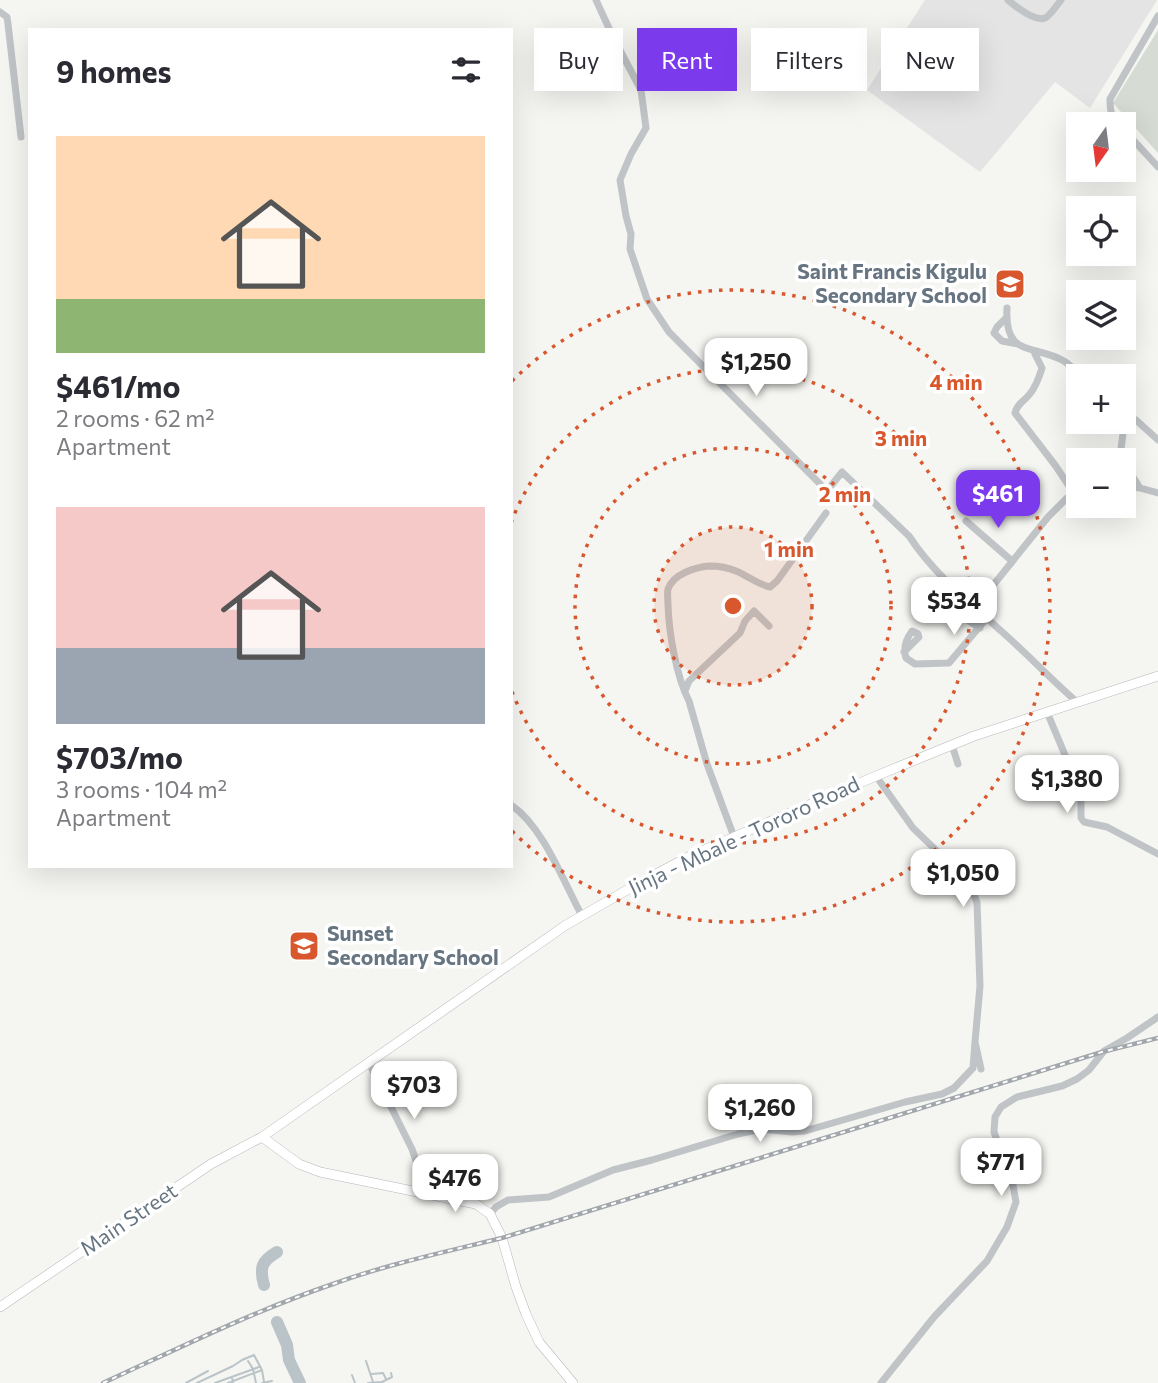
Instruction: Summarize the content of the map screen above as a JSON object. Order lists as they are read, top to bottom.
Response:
{
  "streets": {
    "main road": ["Jinja - Mbale - Tororo Road", "Main Street"]
  },
  "crossings": [
    ["Jinja - Mbale - Tororo Road", "Main Street"]
  ],
  "places": {
    "school or university": ["Saint Francis Kigulu Secondary School", "Sunset Secondary School"]
  },
  "north": "bottom",
  "page": {
    "chip": [
      "Buy",
      "Rent",
      "Filters",
      "New"
    ],
    "heading": "9 homes",
    "map_buttons": ["+", "−"],
    "list": [
      {
        "name": "$461/mo",
        "note": "2 rooms · 62 m² · Apartment"
      },
      {
        "name": "$703/mo",
        "note": "3 rooms · 104 m² · Apartment"
      }
    ],
    "price": [
      "$1,250",
      "$461",
      "$534",
      "$1,380",
      "$1,050",
      "$703",
      "$1,260",
      "$771",
      "$476"
    ]
  },
  "rings": [
    "4 min",
    "3 min",
    "2 min",
    "1 min"
  ]
}
